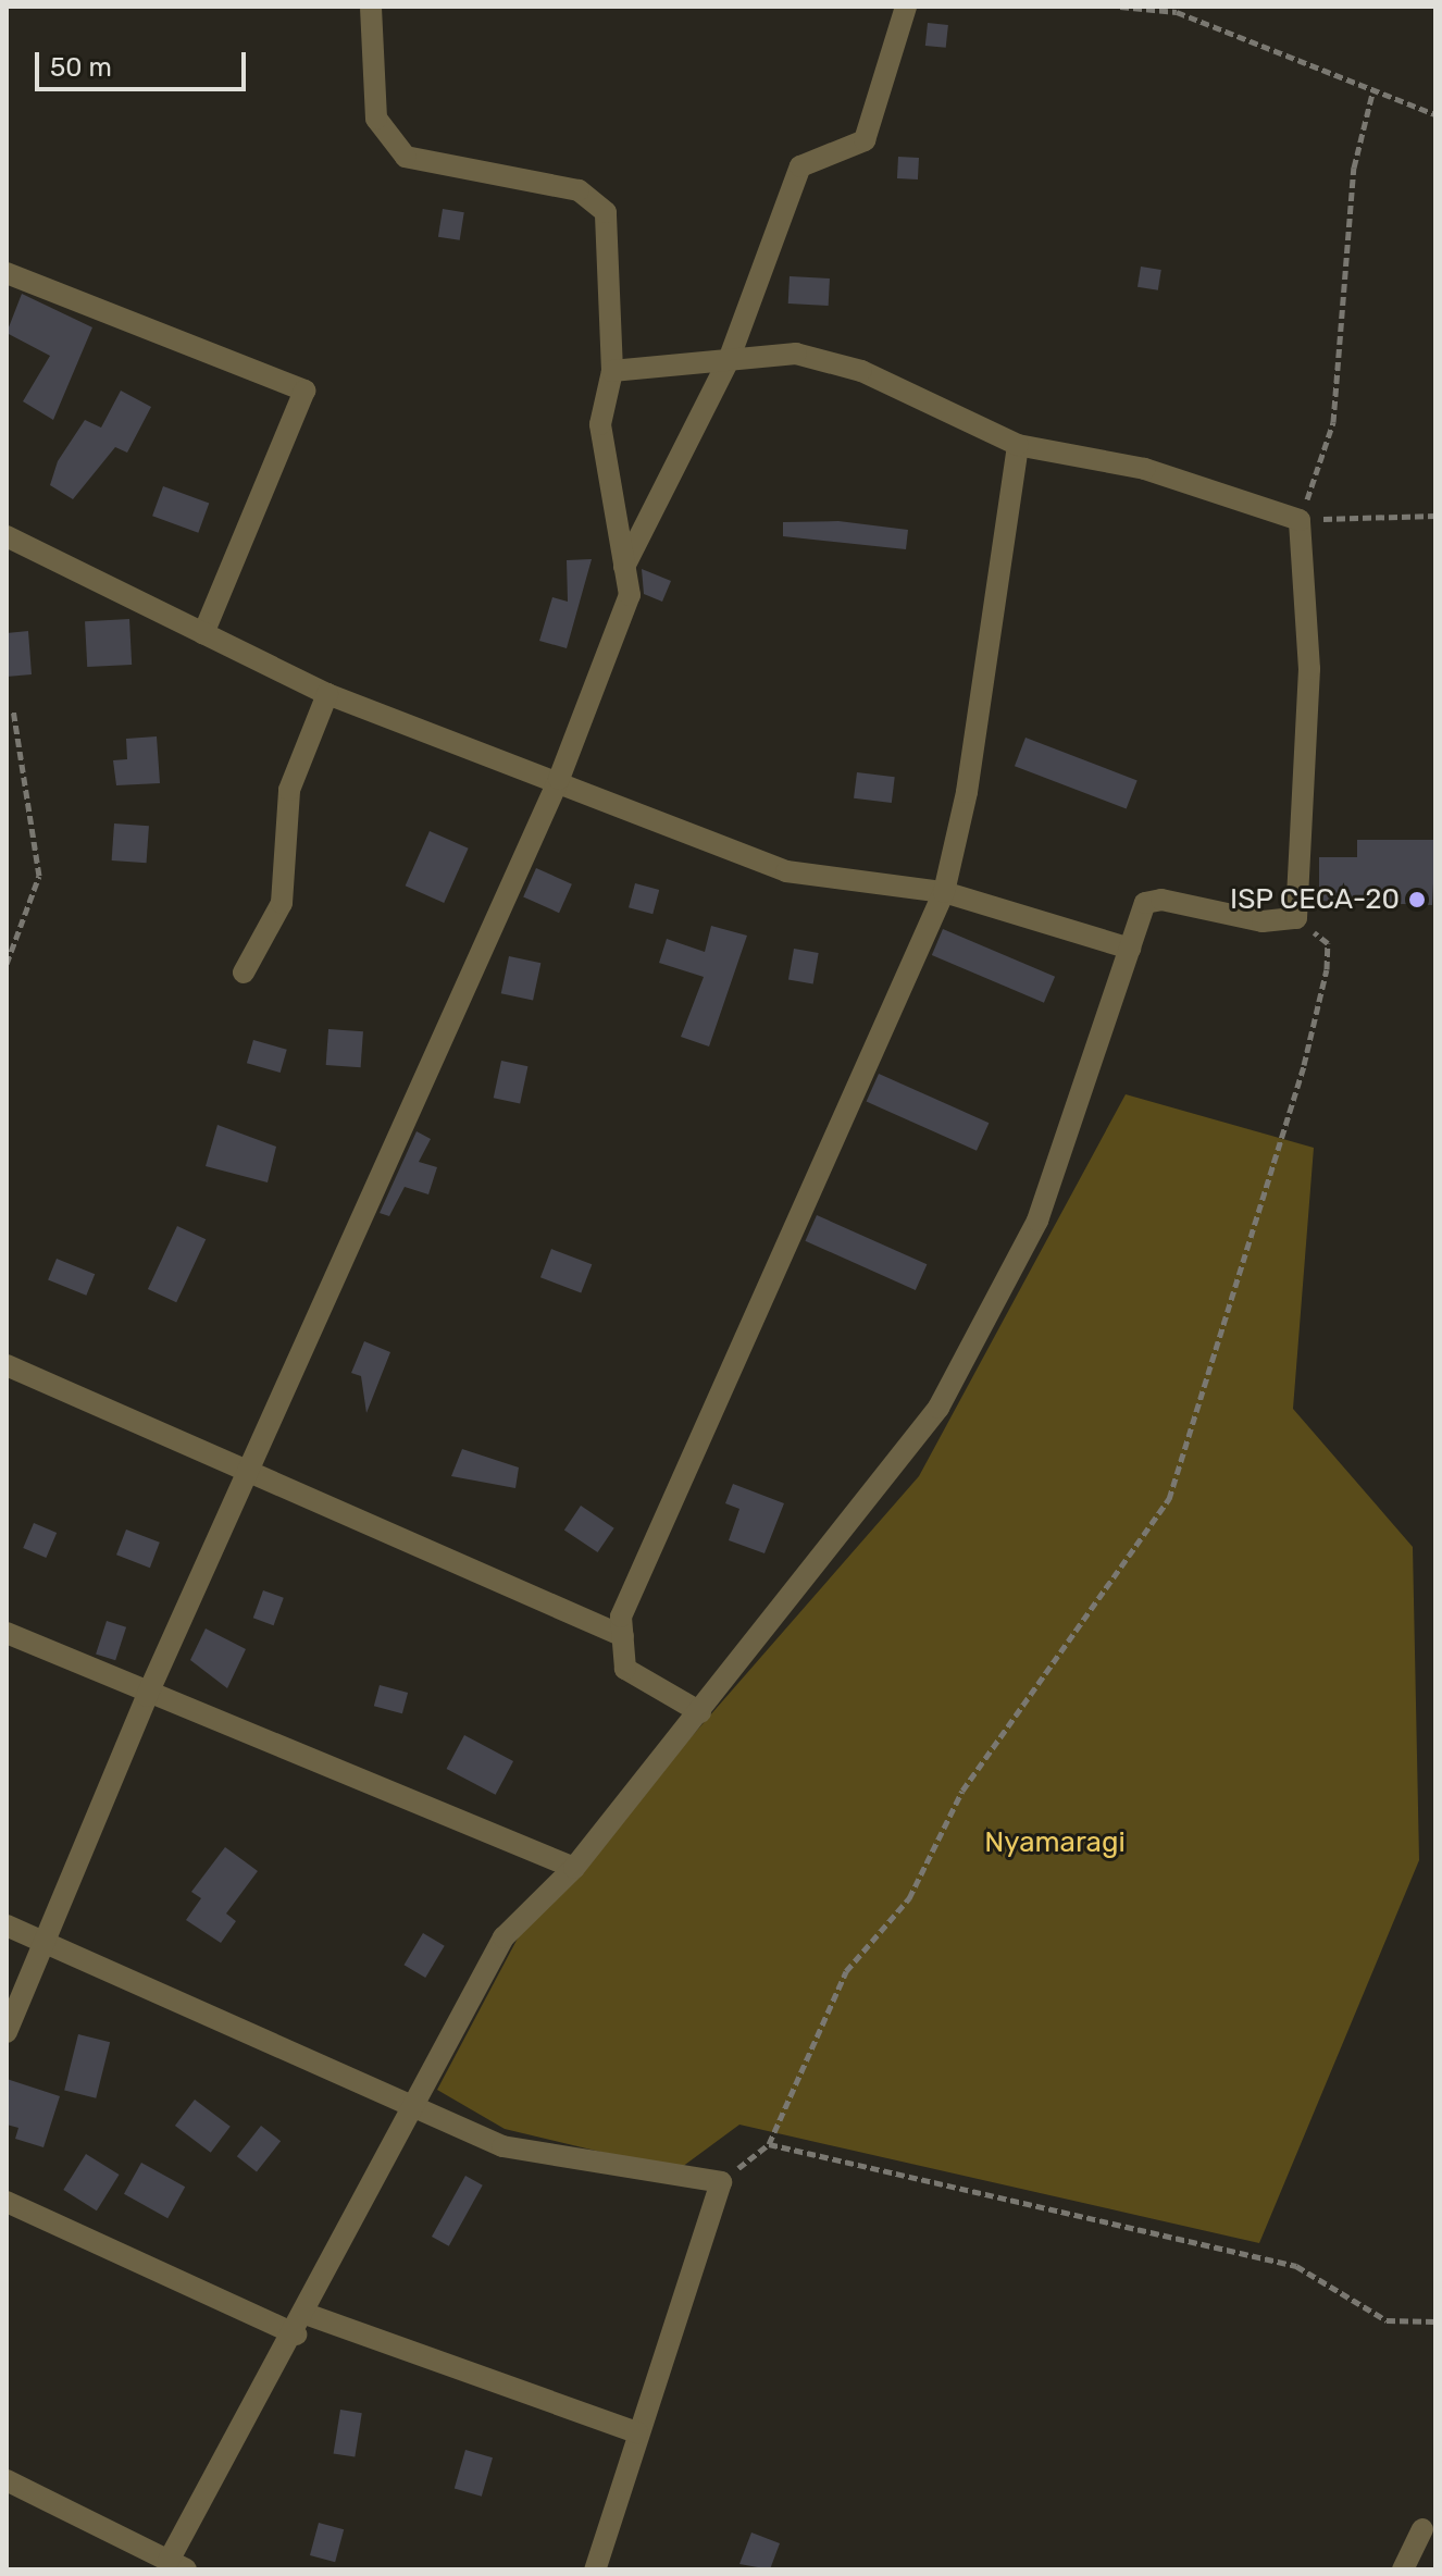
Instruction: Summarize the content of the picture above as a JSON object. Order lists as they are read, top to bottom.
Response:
{
  "parks": ["Nyamaragi"],
  "places": ["ISP CECA-20"],
  "scale_bar": "50 m"
}
